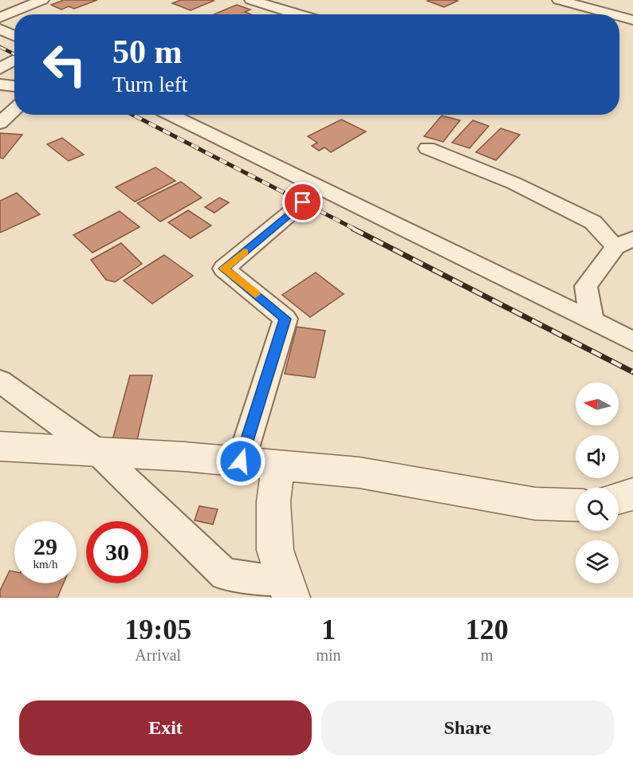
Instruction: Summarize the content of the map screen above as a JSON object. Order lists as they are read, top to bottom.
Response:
{
  "north": "left",
  "page": {
    "turn": ["50 m", "Turn left"],
    "speed": "29 km/h",
    "limit": "30",
    "eta": [
      "19:05",
      "Arrival",
      "1",
      "min",
      "120",
      "m"
    ],
    "buttons": ["Exit", "Share"]
  }
}
